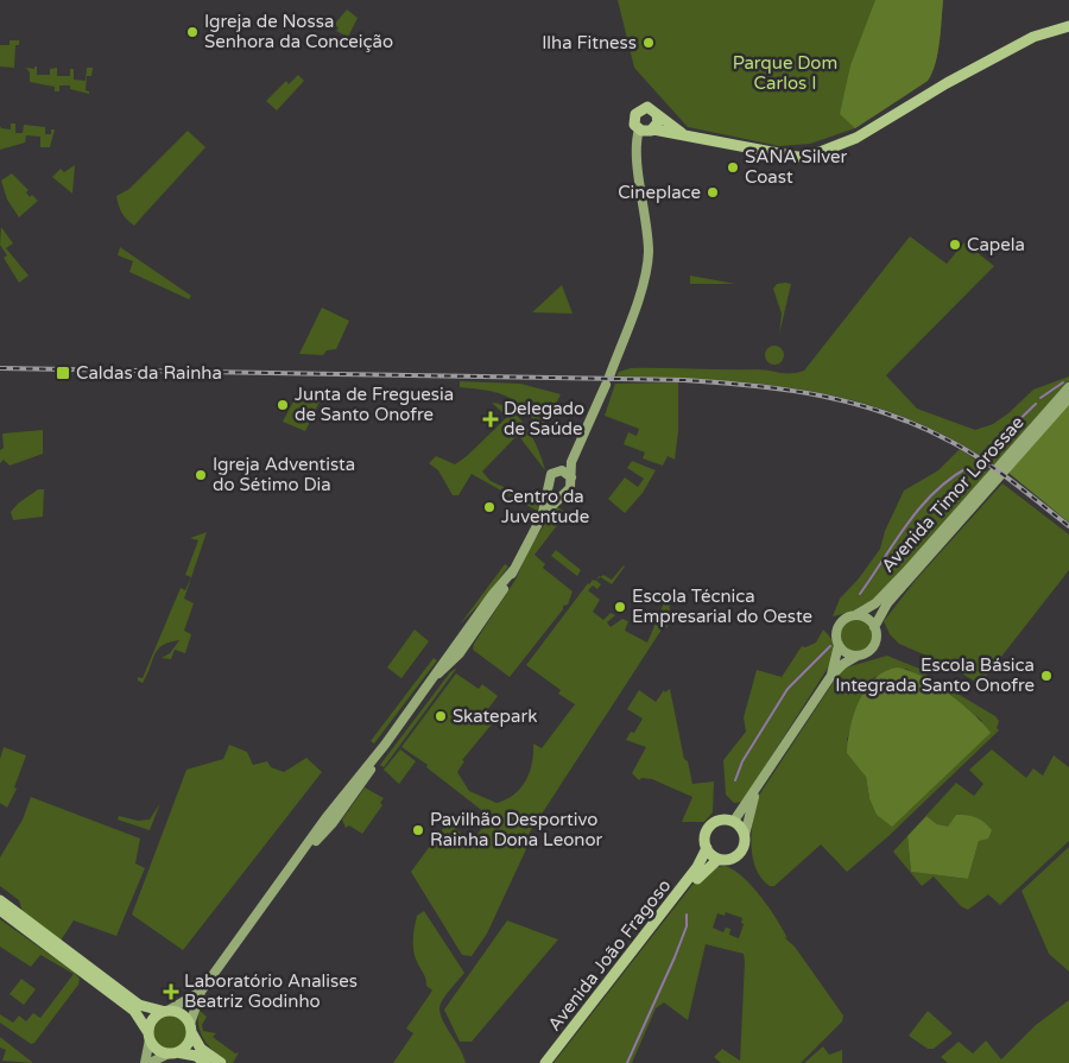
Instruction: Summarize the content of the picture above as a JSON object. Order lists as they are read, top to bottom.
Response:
{
  "streets": {
    "main road": ["Avenida Timor Lorossae", "Avenida João Fragoso"]
  },
  "parks": ["Parque Dom Carlos I"],
  "places": {
    "other": [
      "Igreja de Nossa Senhora da Conceição",
      "Ilha Fitness",
      "SANA Silver Coast",
      "Cineplace",
      "Capela",
      "Junta de Freguesia de Santo Onofre",
      "Igreja Adventista do Sétimo Dia",
      "Centro da Juventude",
      "Escola Técnica Empresarial do Oeste",
      "Escola Básica Integrada Santo Onofre",
      "Skatepark",
      "Pavilhão Desportivo Rainha Dona Leonor"
    ],
    "transit": ["Caldas da Rainha"],
    "health": ["Delegado de Saúde", "Laboratório Analises Beatriz Godinho"]
  }
}
